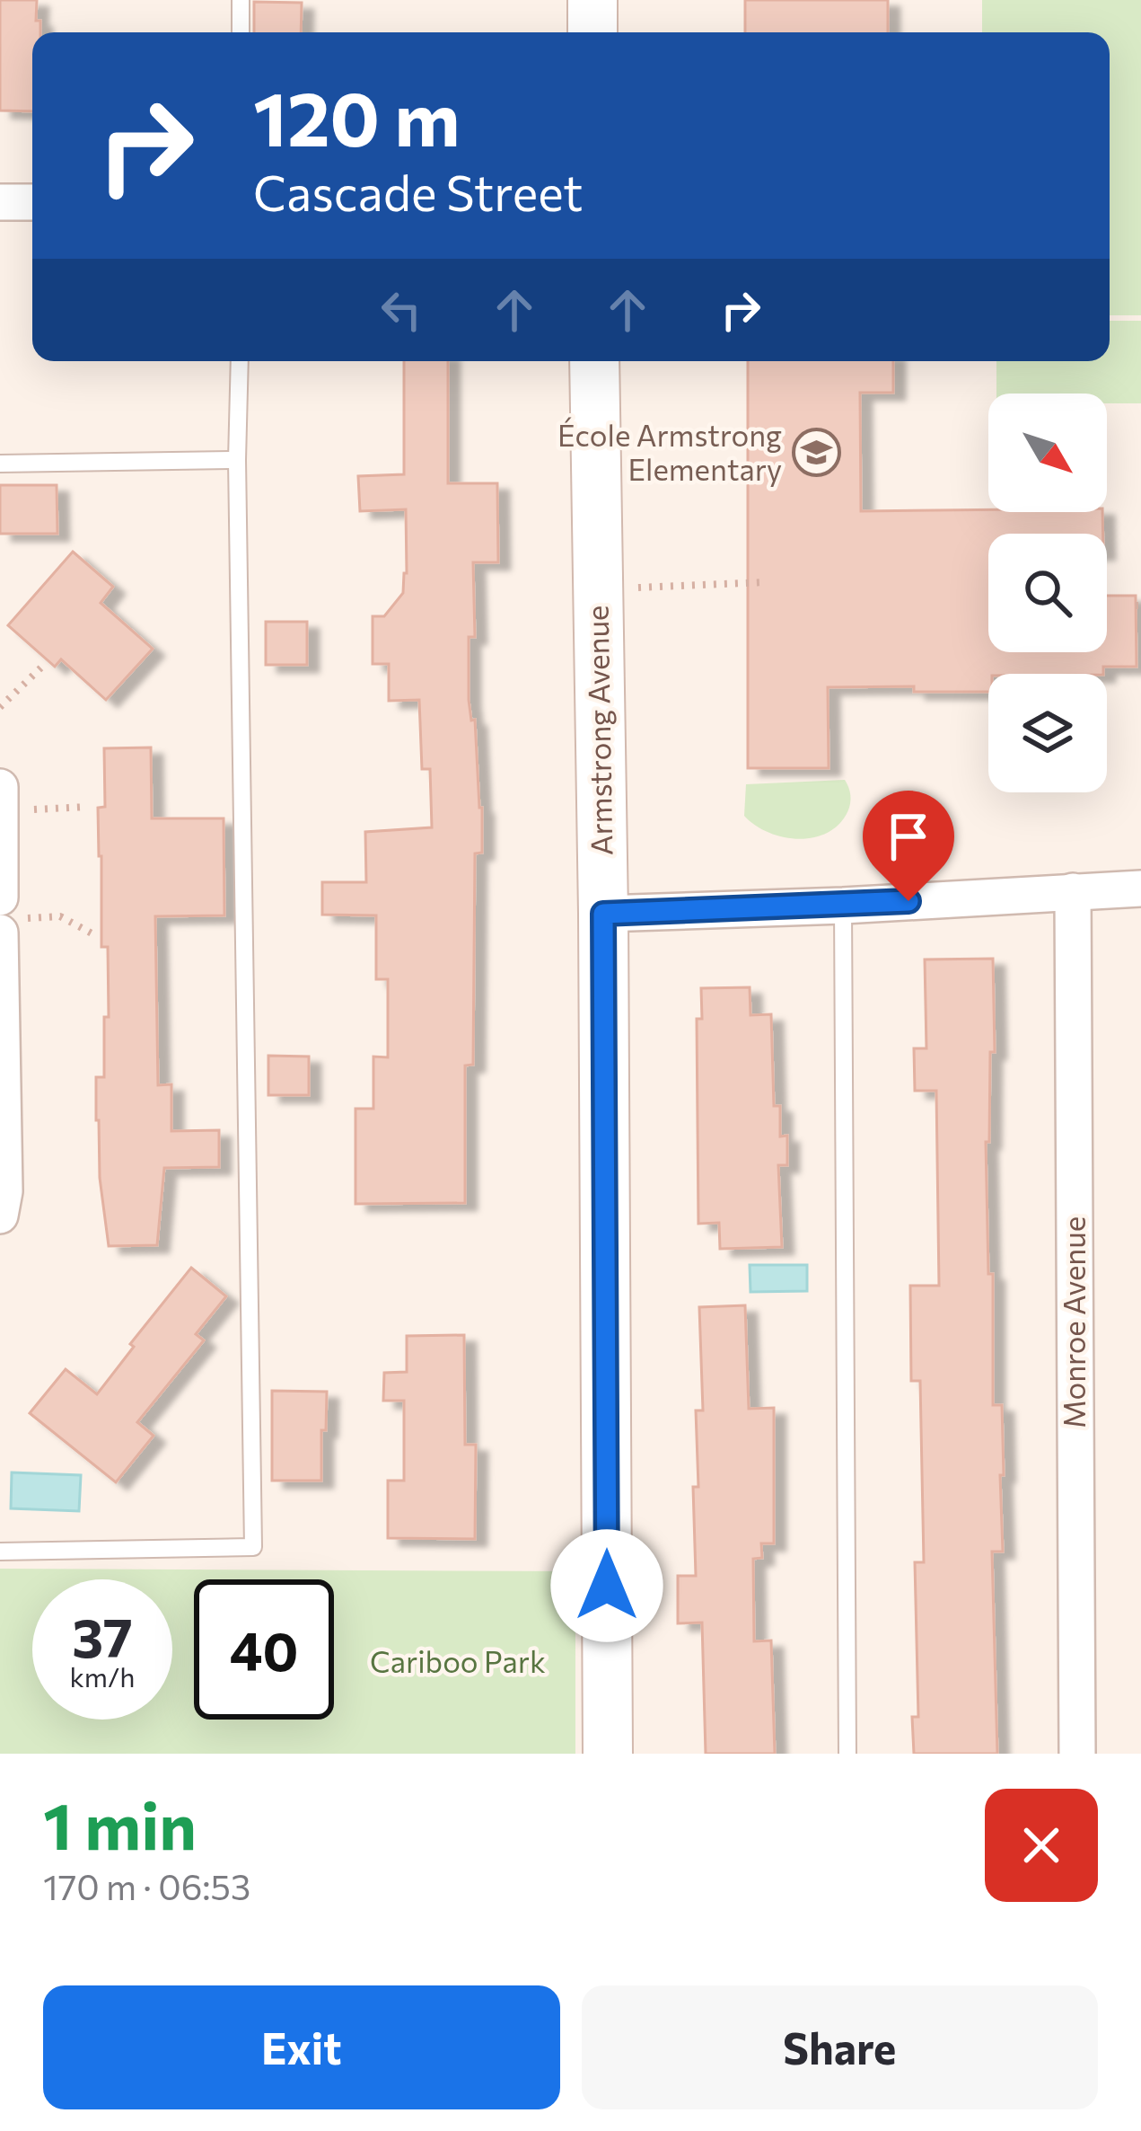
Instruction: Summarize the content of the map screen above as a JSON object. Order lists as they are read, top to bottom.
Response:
{
  "streets": {
    "street": ["Armstrong Avenue", "Monroe Avenue"]
  },
  "parks": ["Cariboo Park"],
  "places": {
    "school or university": ["École Armstrong Elementary"]
  },
  "north": "bottom right",
  "page": {
    "turn": ["120 m", "Cascade Street"],
    "speed": "37 km/h",
    "limit": "40",
    "heading": ["1 min", "170 m · 06:53"],
    "buttons": ["Exit", "Share"]
  }
}
